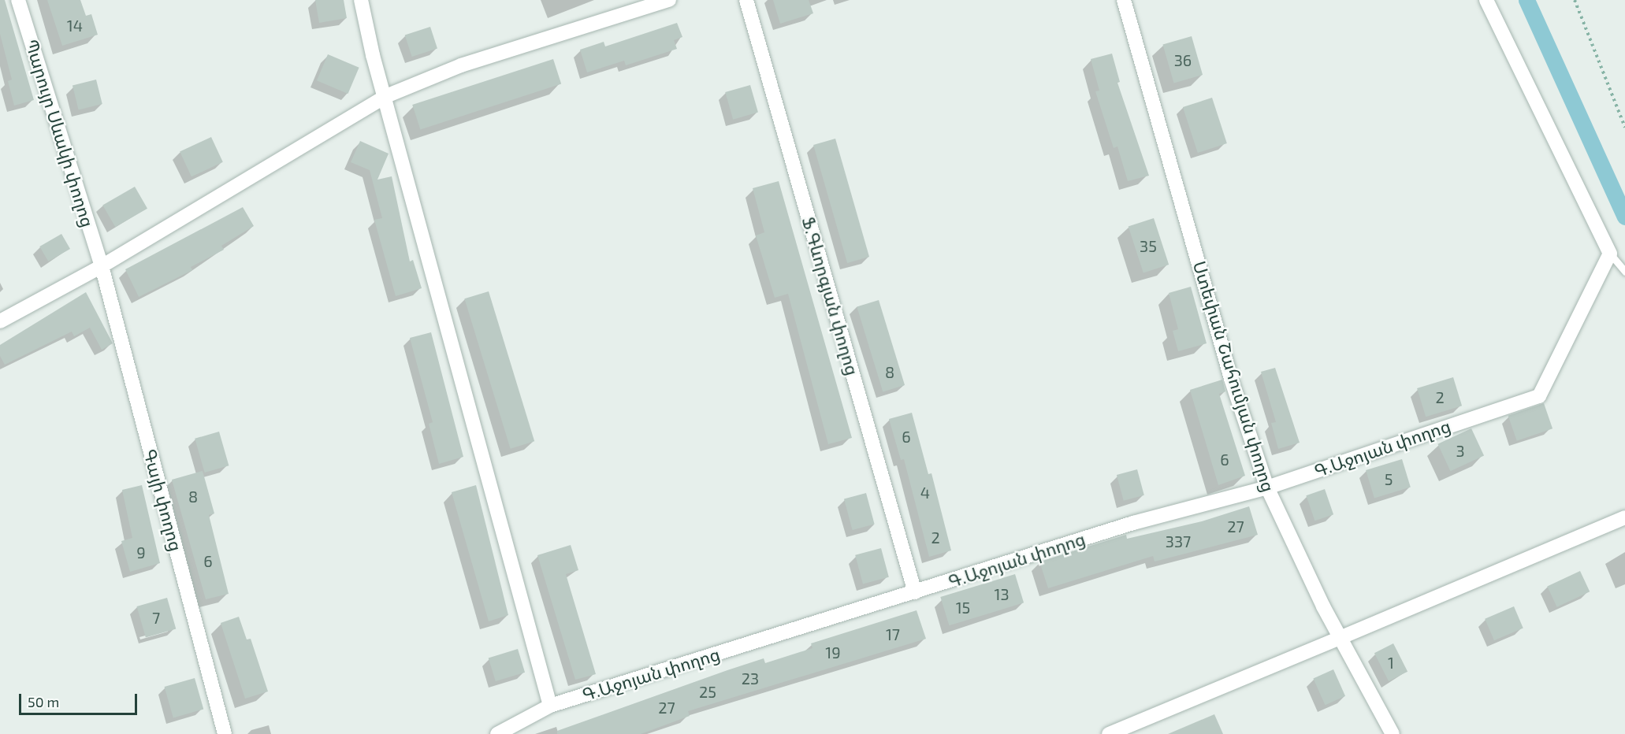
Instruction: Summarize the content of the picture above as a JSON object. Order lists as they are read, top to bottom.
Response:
{
  "streets": {
    "street": [
      "Պարույր Սևակի փողոց",
      "Ֆ.Գևորգյան փողոց",
      "Ստեփան Շահումյան փողոց",
      "Գ.Աջոյան փողոց",
      "Գայի փողոց"
    ]
  },
  "crossings": [
    ["Պարույր Սևակի փողոց", "Գայի փողոց"],
    ["Ֆ.Գևորգյան փողոց", "Գ.Աջոյան փողոց"],
    ["Ստեփան Շահումյան փողոց", "Գ.Աջոյան փողոց"]
  ],
  "house_numbers": [
    "14",
    "36",
    "35",
    "8",
    "2",
    "6",
    "3",
    "6",
    "5",
    "4",
    "8",
    "27",
    "2",
    "337",
    "9",
    "6",
    "13",
    "15",
    "7",
    "17",
    "19",
    "1",
    "23",
    "25",
    "27"
  ],
  "scale_bar": "50 m"
}
